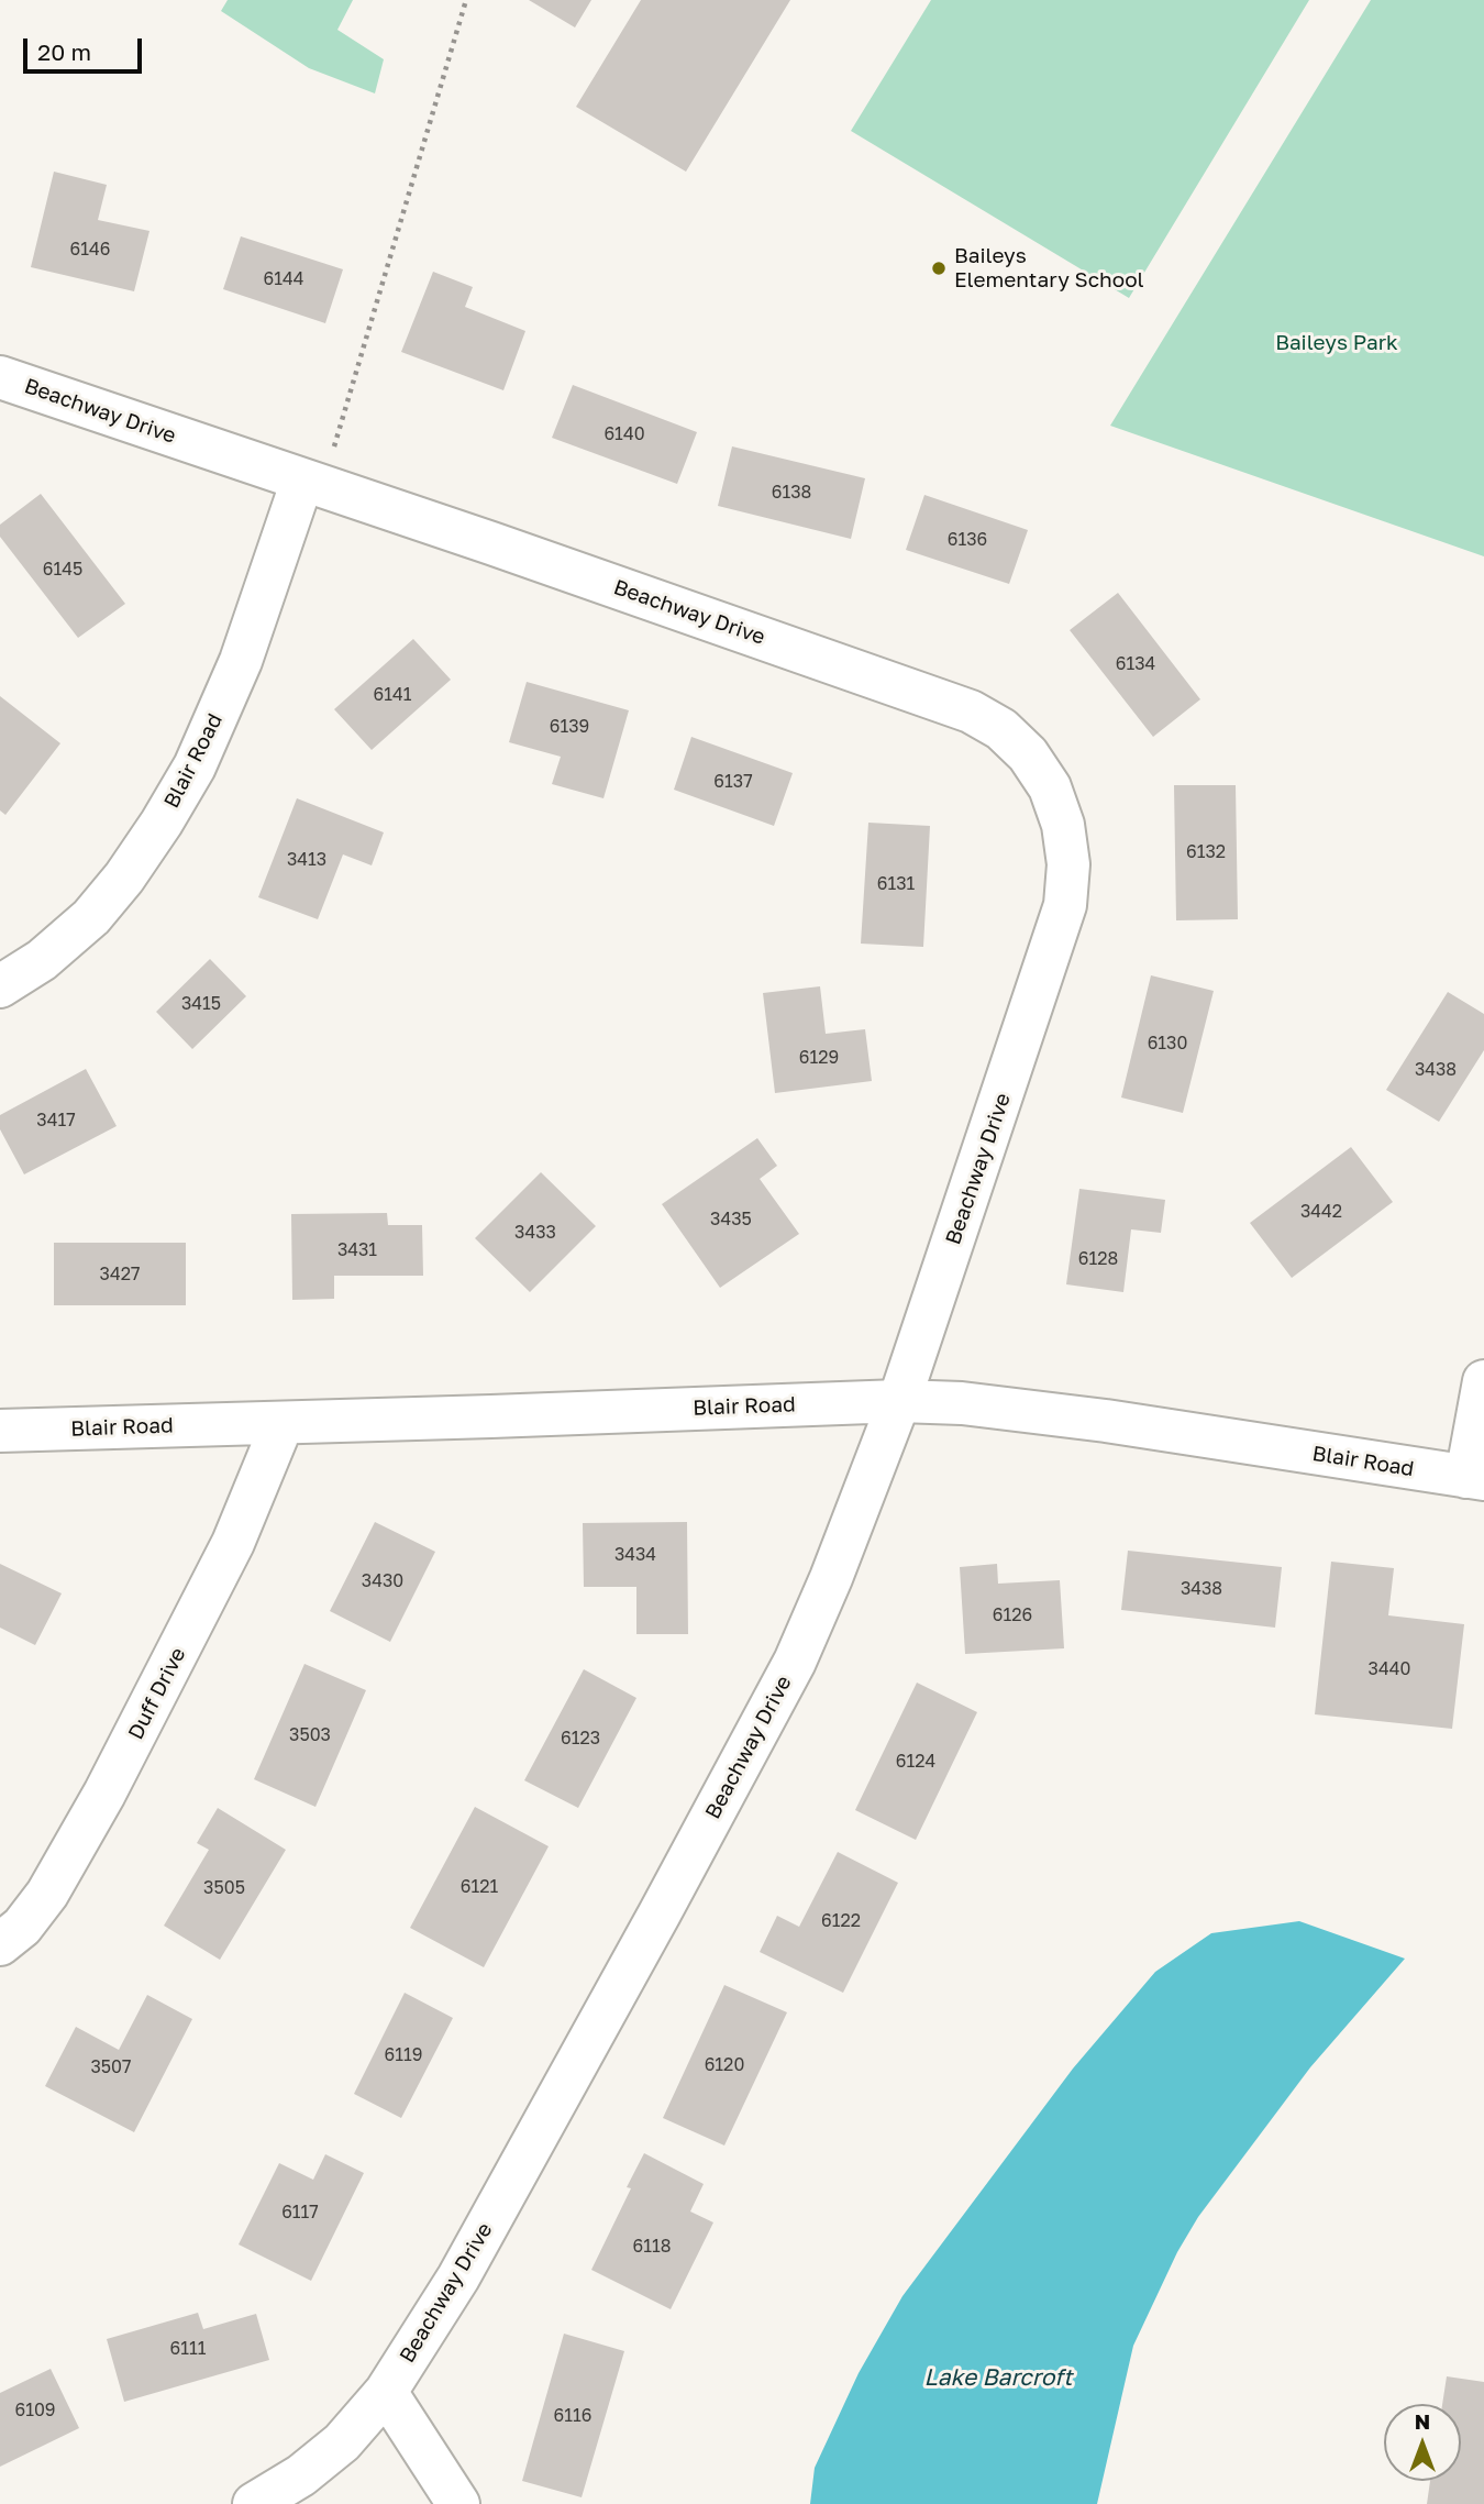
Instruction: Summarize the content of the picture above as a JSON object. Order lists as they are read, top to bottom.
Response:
{
  "streets": {
    "street": ["Beachway Drive", "Blair Road", "Duff Drive"]
  },
  "crossings": [
    ["Beachway Drive", "Blair Road"],
    ["Blair Road", "Duff Drive"]
  ],
  "water": ["Lake Barcroft"],
  "parks": ["Baileys Park"],
  "places": ["Baileys Elementary School"],
  "house_numbers": [
    "6146",
    "6144",
    "6140",
    "6138",
    "6136",
    "6145",
    "6134",
    "6141",
    "6139",
    "6137",
    "6132",
    "3413",
    "6131",
    "3415",
    "6130",
    "6129",
    "3438",
    "3417",
    "3442",
    "3435",
    "3433",
    "3431",
    "6128",
    "3427",
    "3434",
    "3430",
    "3438",
    "6126",
    "3440",
    "3503",
    "6123",
    "6124",
    "6121",
    "3505",
    "6122",
    "6119",
    "6120",
    "3507",
    "6117",
    "6118",
    "6111",
    "6109",
    "6116"
  ],
  "scale_bar": "20 m",
  "north": "top"
}
